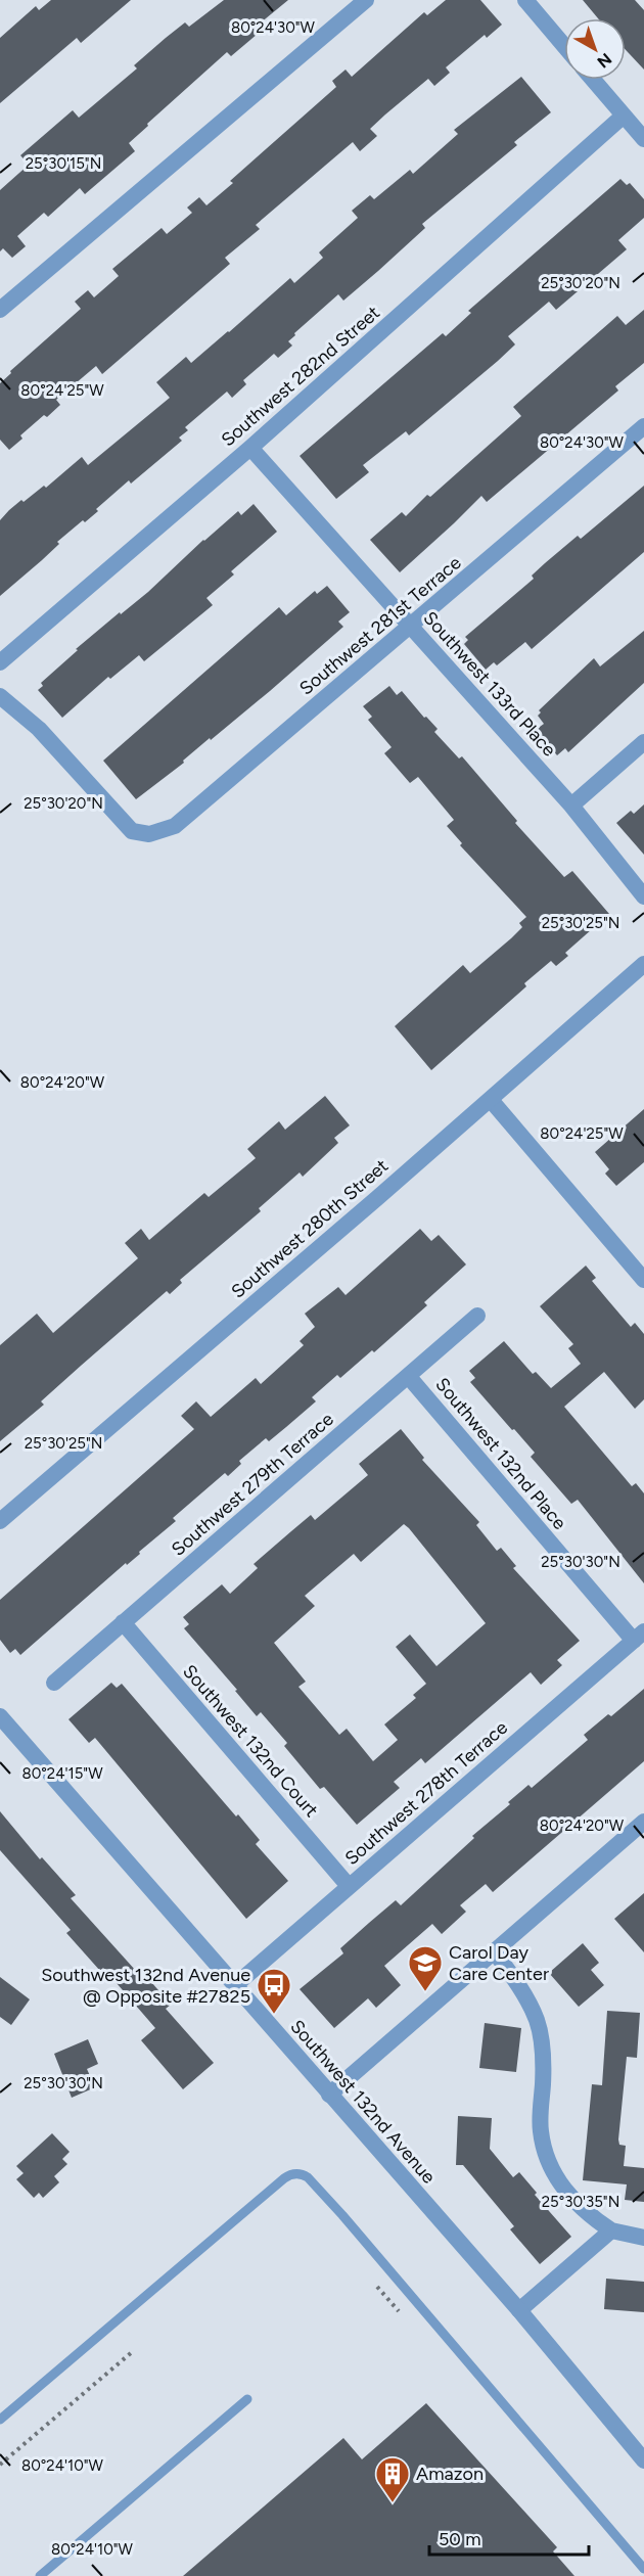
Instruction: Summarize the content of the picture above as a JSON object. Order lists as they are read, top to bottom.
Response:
{
  "streets": {
    "street": [
      "Southwest 282nd Street",
      "Southwest 281st Terrace",
      "Southwest 133rd Place",
      "Southwest 280th Street",
      "Southwest 132nd Place",
      "Southwest 279th Terrace",
      "Southwest 132nd Court",
      "Southwest 278th Terrace",
      "Southwest 132nd Avenue"
    ]
  },
  "crossings": [
    ["Southwest 282nd Street", "Southwest 133rd Place"],
    ["Southwest 281st Terrace", "Southwest 133rd Place"],
    ["Southwest 132nd Place", "Southwest 279th Terrace"],
    ["Southwest 132nd Place", "Southwest 278th Terrace"],
    ["Southwest 279th Terrace", "Southwest 132nd Court"],
    ["Southwest 132nd Court", "Southwest 278th Terrace"],
    ["Southwest 278th Terrace", "Southwest 132nd Avenue"]
  ],
  "places": {
    "school or university": ["Carol Day Care Center"],
    "bus stop": ["Southwest 132nd Avenue @ Opposite #27825"],
    "building": ["Amazon"]
  },
  "scale_bar": "50 m",
  "north": "bottom right",
  "coordinates": [
    "80°24'30\"W",
    "25°30'15\"N",
    "25°30'20\"N",
    "80°24'25\"W",
    "25°30'25\"N",
    "80°24'20\"W",
    "25°30'30\"N",
    "80°24'15\"W",
    "25°30'35\"N",
    "80°24'10\"W"
  ]
}
